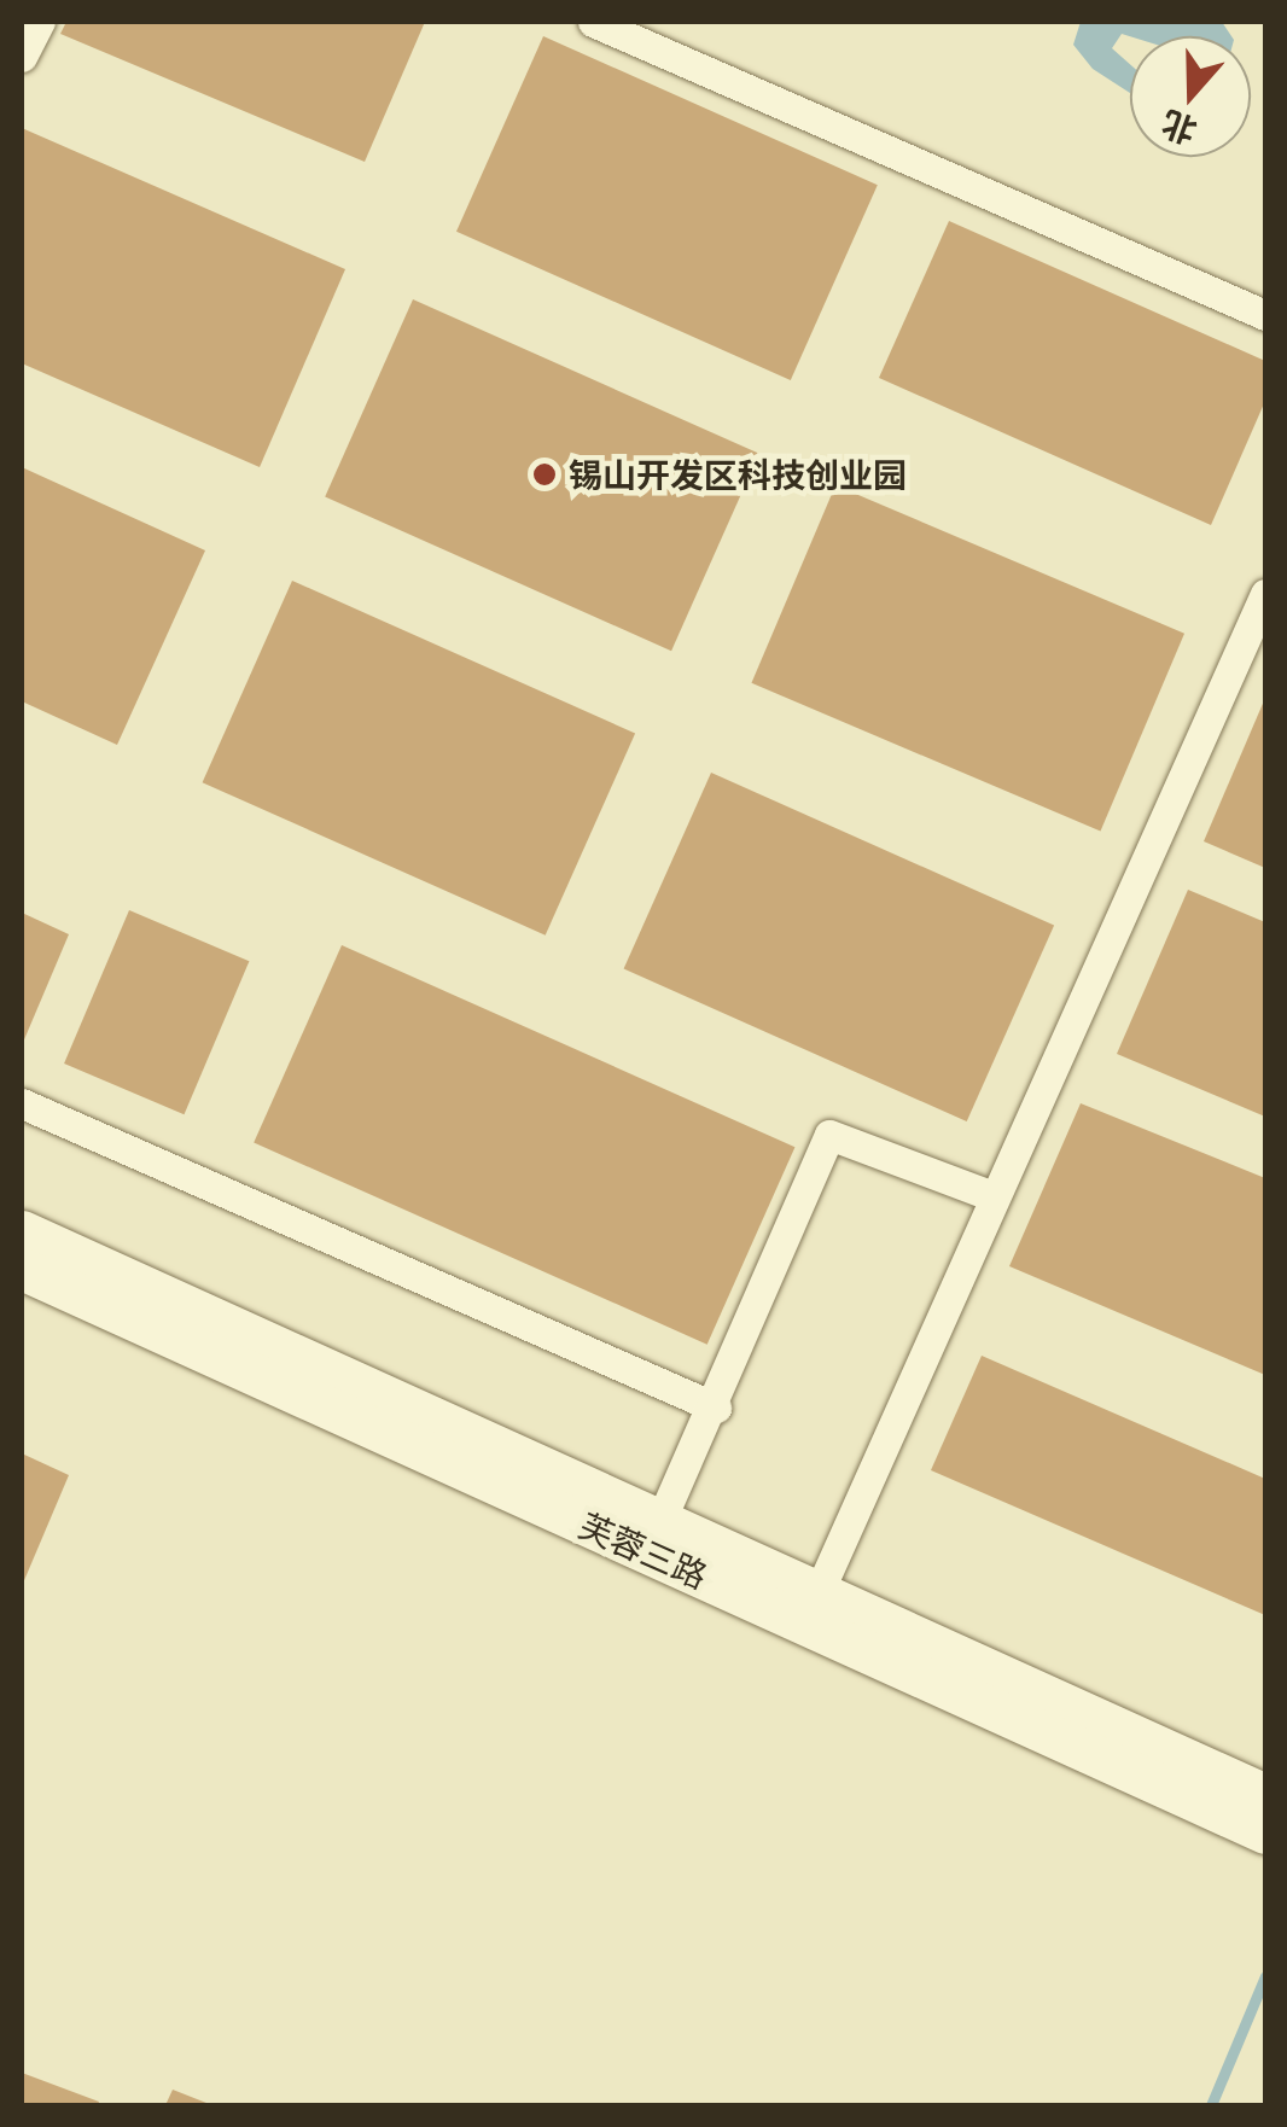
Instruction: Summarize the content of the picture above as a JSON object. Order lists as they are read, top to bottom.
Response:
{
  "streets": {
    "main road": ["芙蓉三路"]
  },
  "places": ["锡山开发区科技创业园"],
  "north": "bottom"
}
